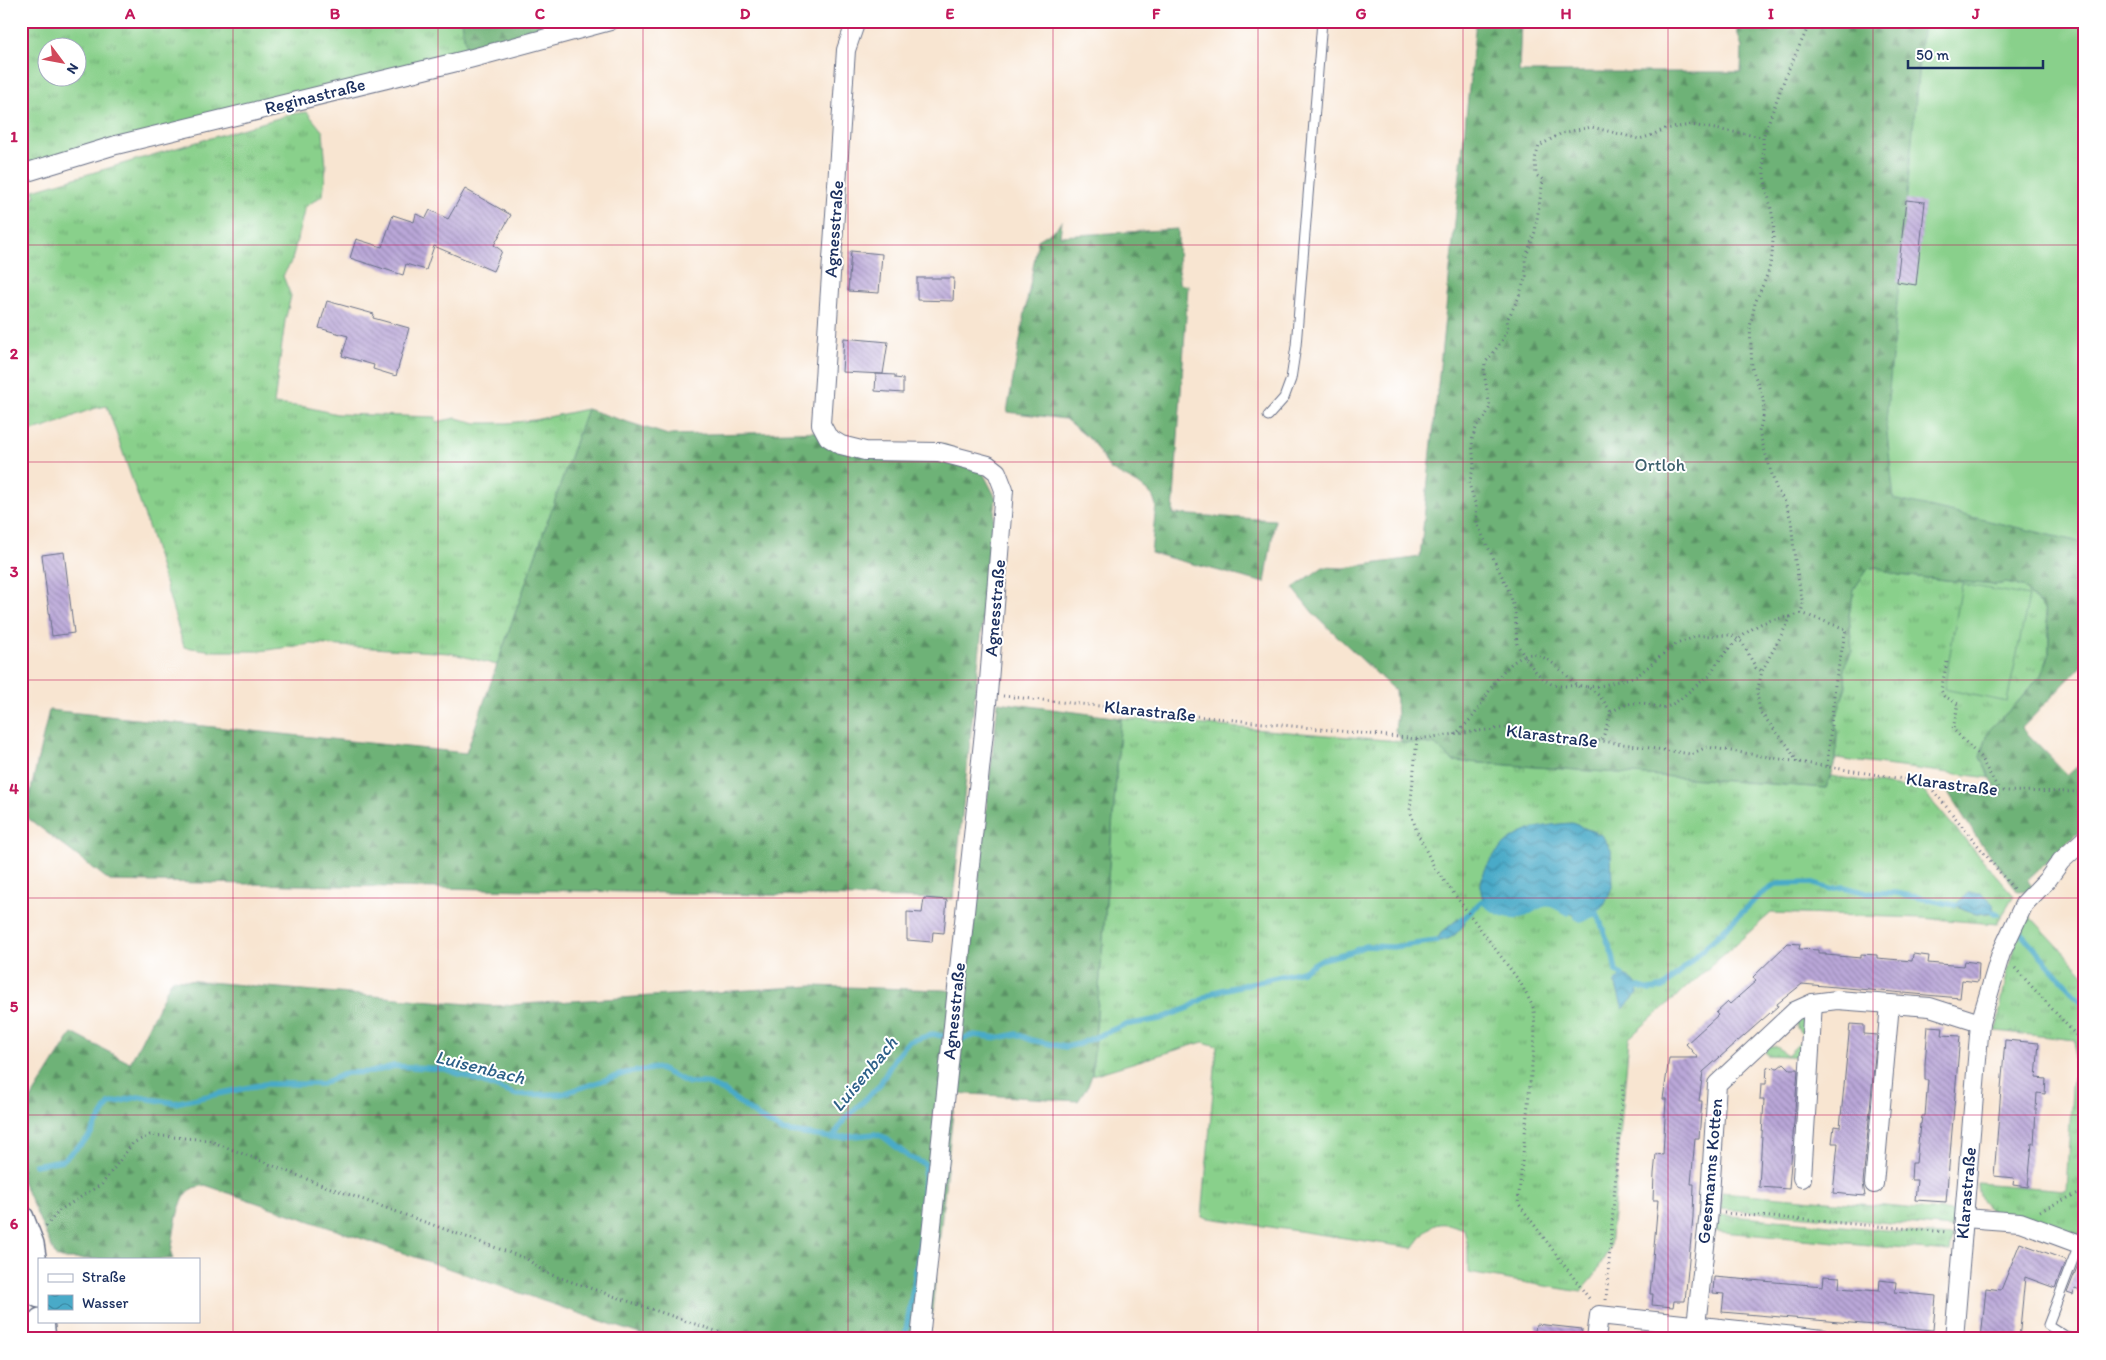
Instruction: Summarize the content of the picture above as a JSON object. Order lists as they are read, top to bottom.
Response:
{
  "streets": {
    "street": [
      "Reginastraße",
      "Agnesstraße",
      "Klarastraße",
      "Geesmanns Kotten"
    ]
  },
  "crossings": [
    ["Agnesstraße", "Klarastraße"],
    ["Klarastraße", "Geesmanns Kotten"]
  ],
  "water": ["Luisenbach"],
  "parks": ["Ortloh"],
  "legend": ["Straße", "Wasser"],
  "scale_bar": "50 m",
  "north": "bottom right",
  "grid": {
    "columns": [
      "A",
      "B",
      "C",
      "D",
      "E",
      "F",
      "G",
      "H",
      "I",
      "J"
    ],
    "rows": [
      "1",
      "2",
      "3",
      "4",
      "5",
      "6"
    ]
  }
}
